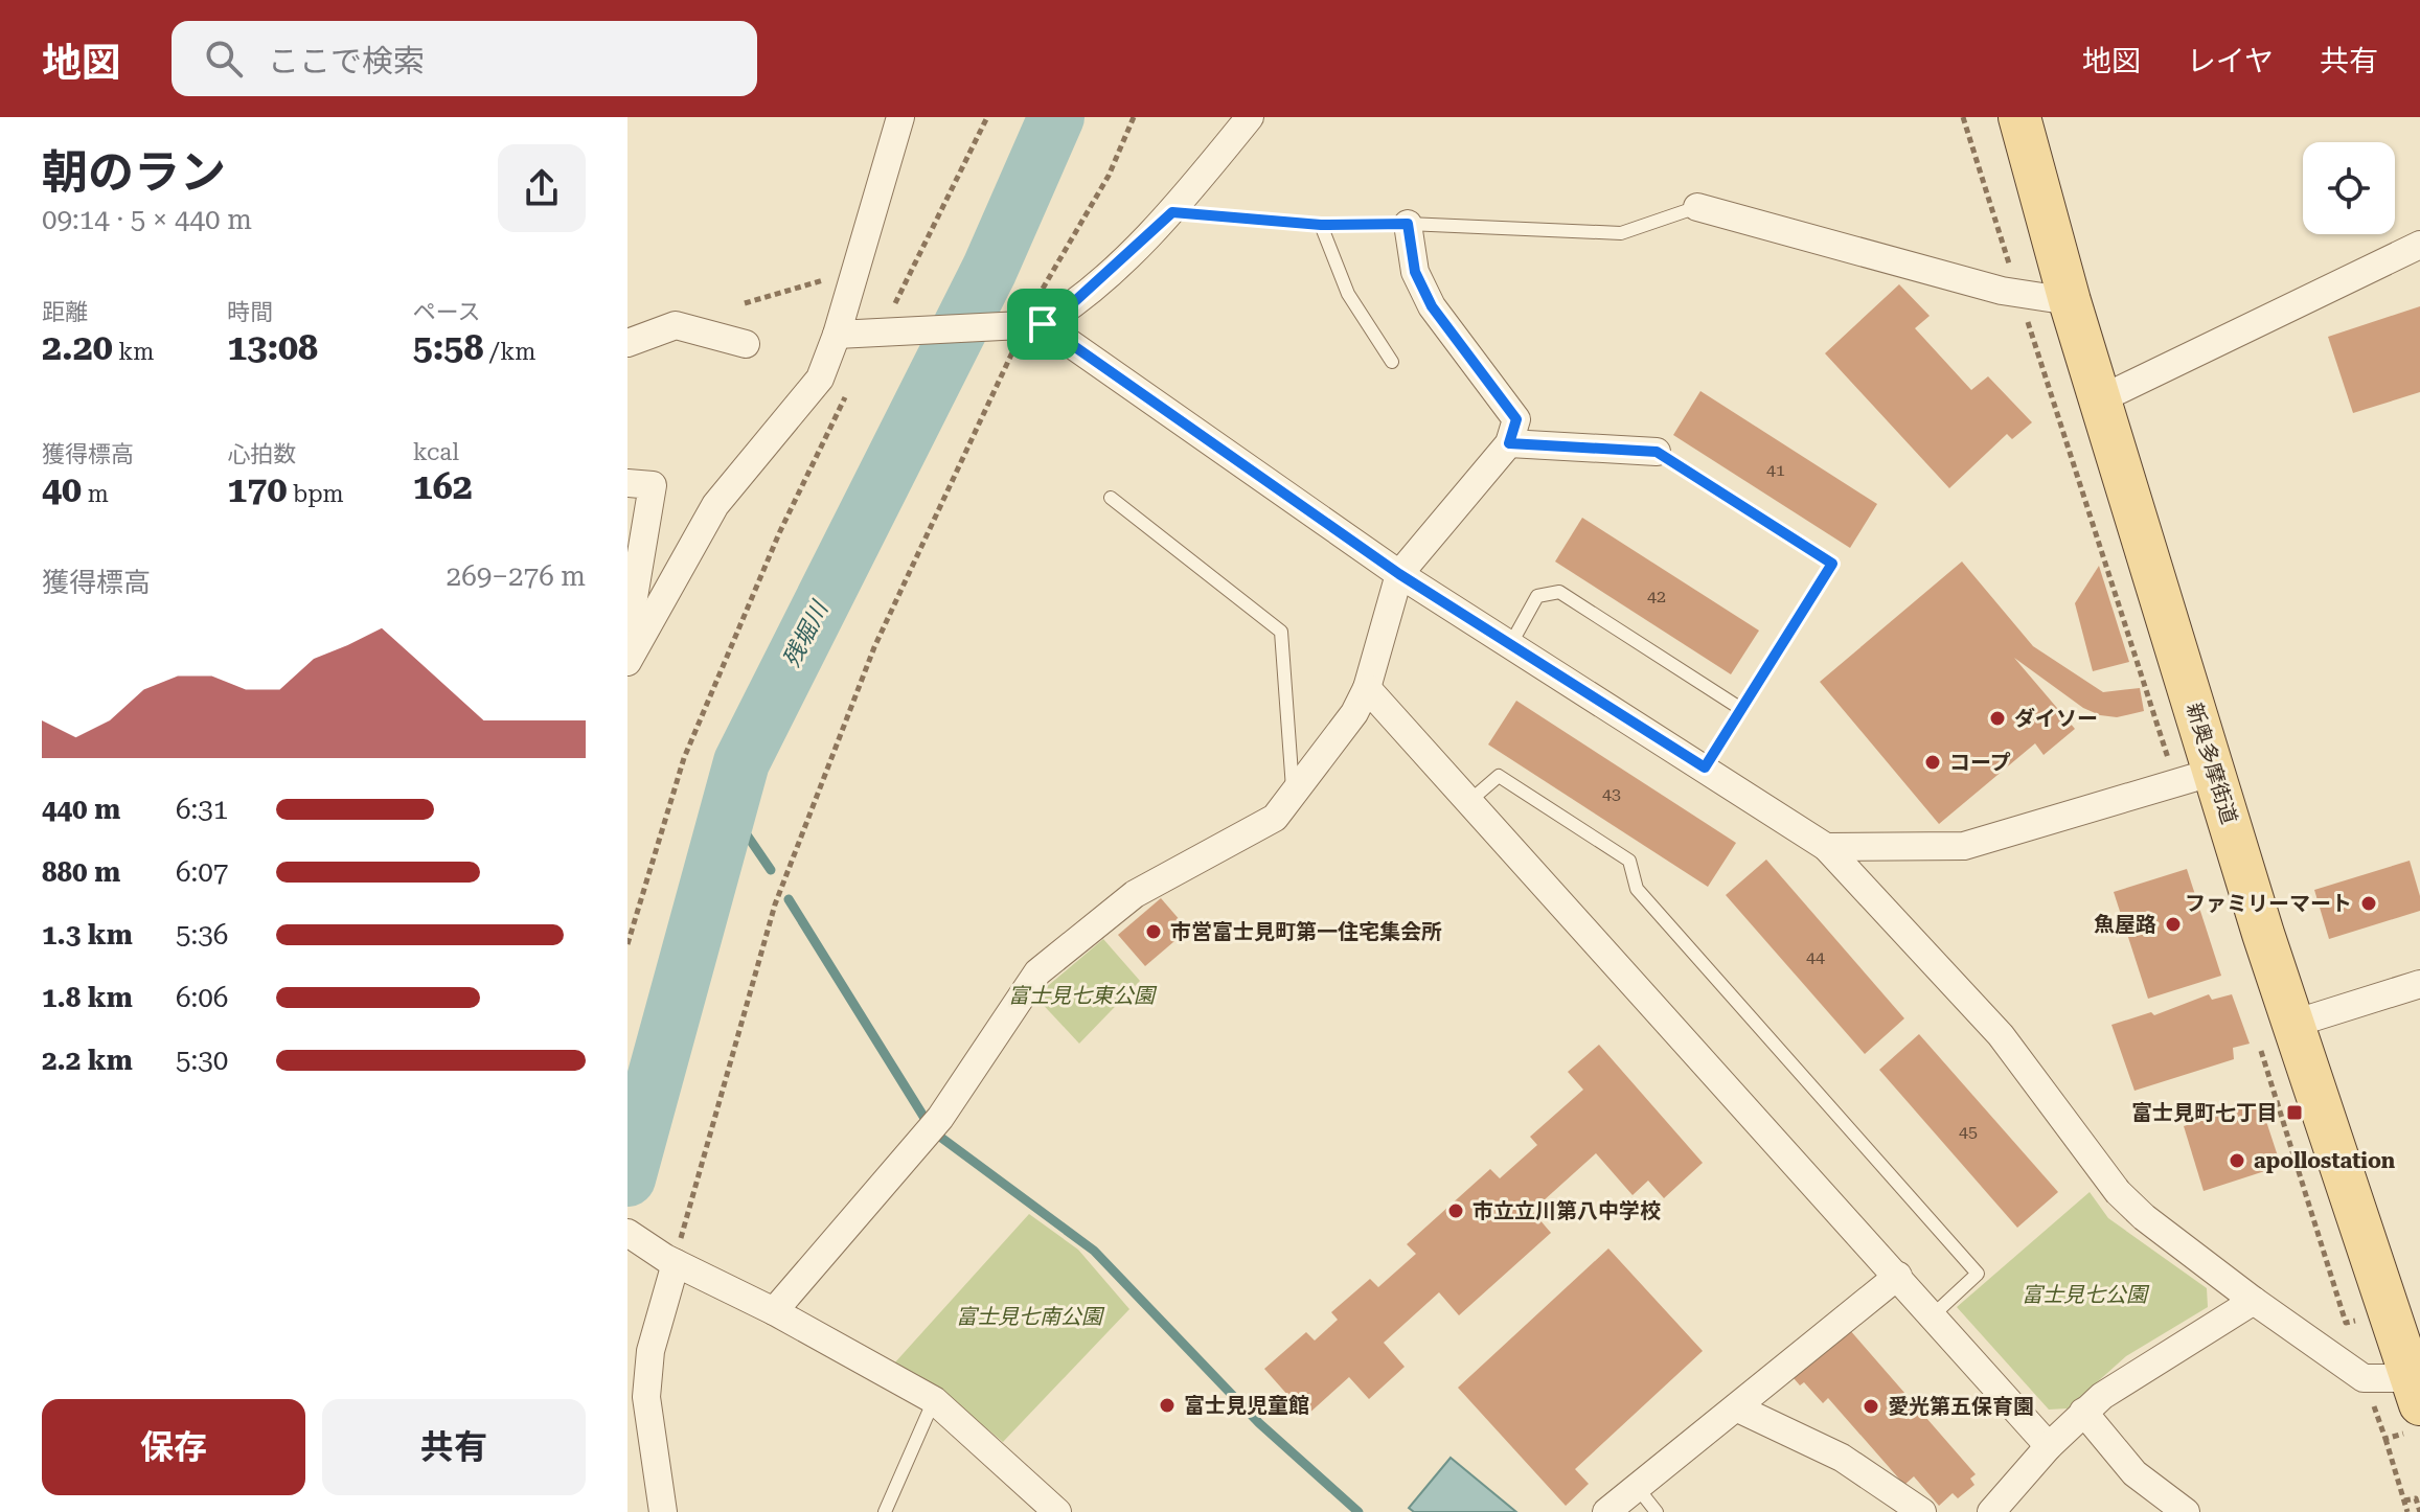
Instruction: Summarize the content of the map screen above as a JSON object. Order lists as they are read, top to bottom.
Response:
{
  "streets": {
    "main road": ["新奥多摩街道"]
  },
  "water": ["残堀川"],
  "parks": ["富士見七東公園", "富士見七公園", "富士見七南公園"],
  "places": {
    "other": [
      "ダイソー",
      "コープ",
      "ファミリーマート",
      "魚屋路",
      "市営富士見町第一住宅集会所",
      "apollostation",
      "市立立川第八中学校",
      "富士見児童館",
      "愛光第五保育園"
    ],
    "transit": ["富士見町七丁目"]
  },
  "house_numbers": [
    "41",
    "42",
    "43",
    "44",
    "45"
  ],
  "page": {
    "header": "地図",
    "search": "ここで検索",
    "nav": ["地図", "レイヤ", "共有"],
    "heading": ["朝のラン", "09:14 · 5 × 440 m"],
    "stats": [
      ["距離", "2.20 km"],
      ["時間", "13:08"],
      ["ペース", "5:58 /km"],
      ["獲得標高", "40 m"],
      ["心拍数", "170 bpm"],
      ["kcal", "162"]
    ],
    "chart": ["獲得標高", "269–276 m"],
    "list": [
      {
        "name": "440 m",
        "note": "6:31"
      },
      {
        "name": "880 m",
        "note": "6:07"
      },
      {
        "name": "1.3 km",
        "note": "5:36"
      },
      {
        "name": "1.8 km",
        "note": "6:06"
      },
      {
        "name": "2.2 km",
        "note": "5:30"
      }
    ],
    "buttons": ["保存", "共有"]
  }
}
